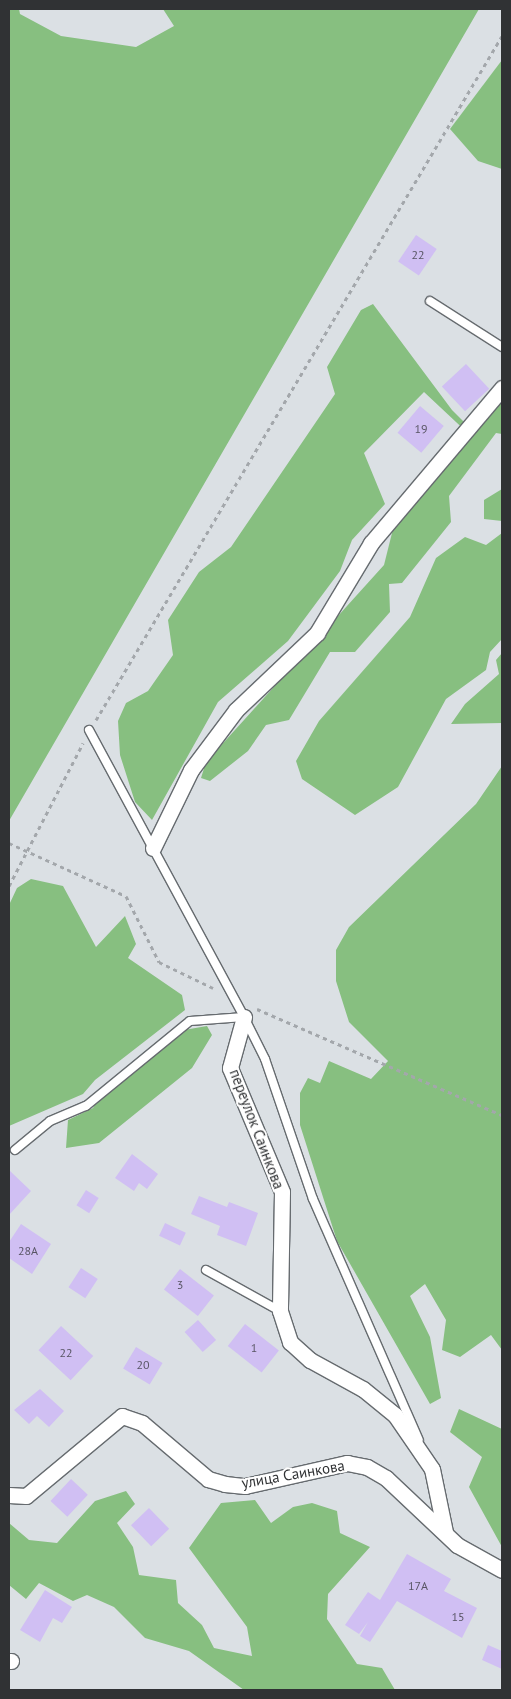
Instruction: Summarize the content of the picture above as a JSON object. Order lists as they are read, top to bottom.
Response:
{
  "streets": {
    "street": ["переулок Саинкова", "улица Саинкова"]
  },
  "crossings": [
    ["переулок Саинкова", "улица Саинкова"]
  ],
  "house_numbers": [
    "22",
    "19",
    "28А",
    "3",
    "1",
    "22",
    "20",
    "17А",
    "15"
  ]
}
